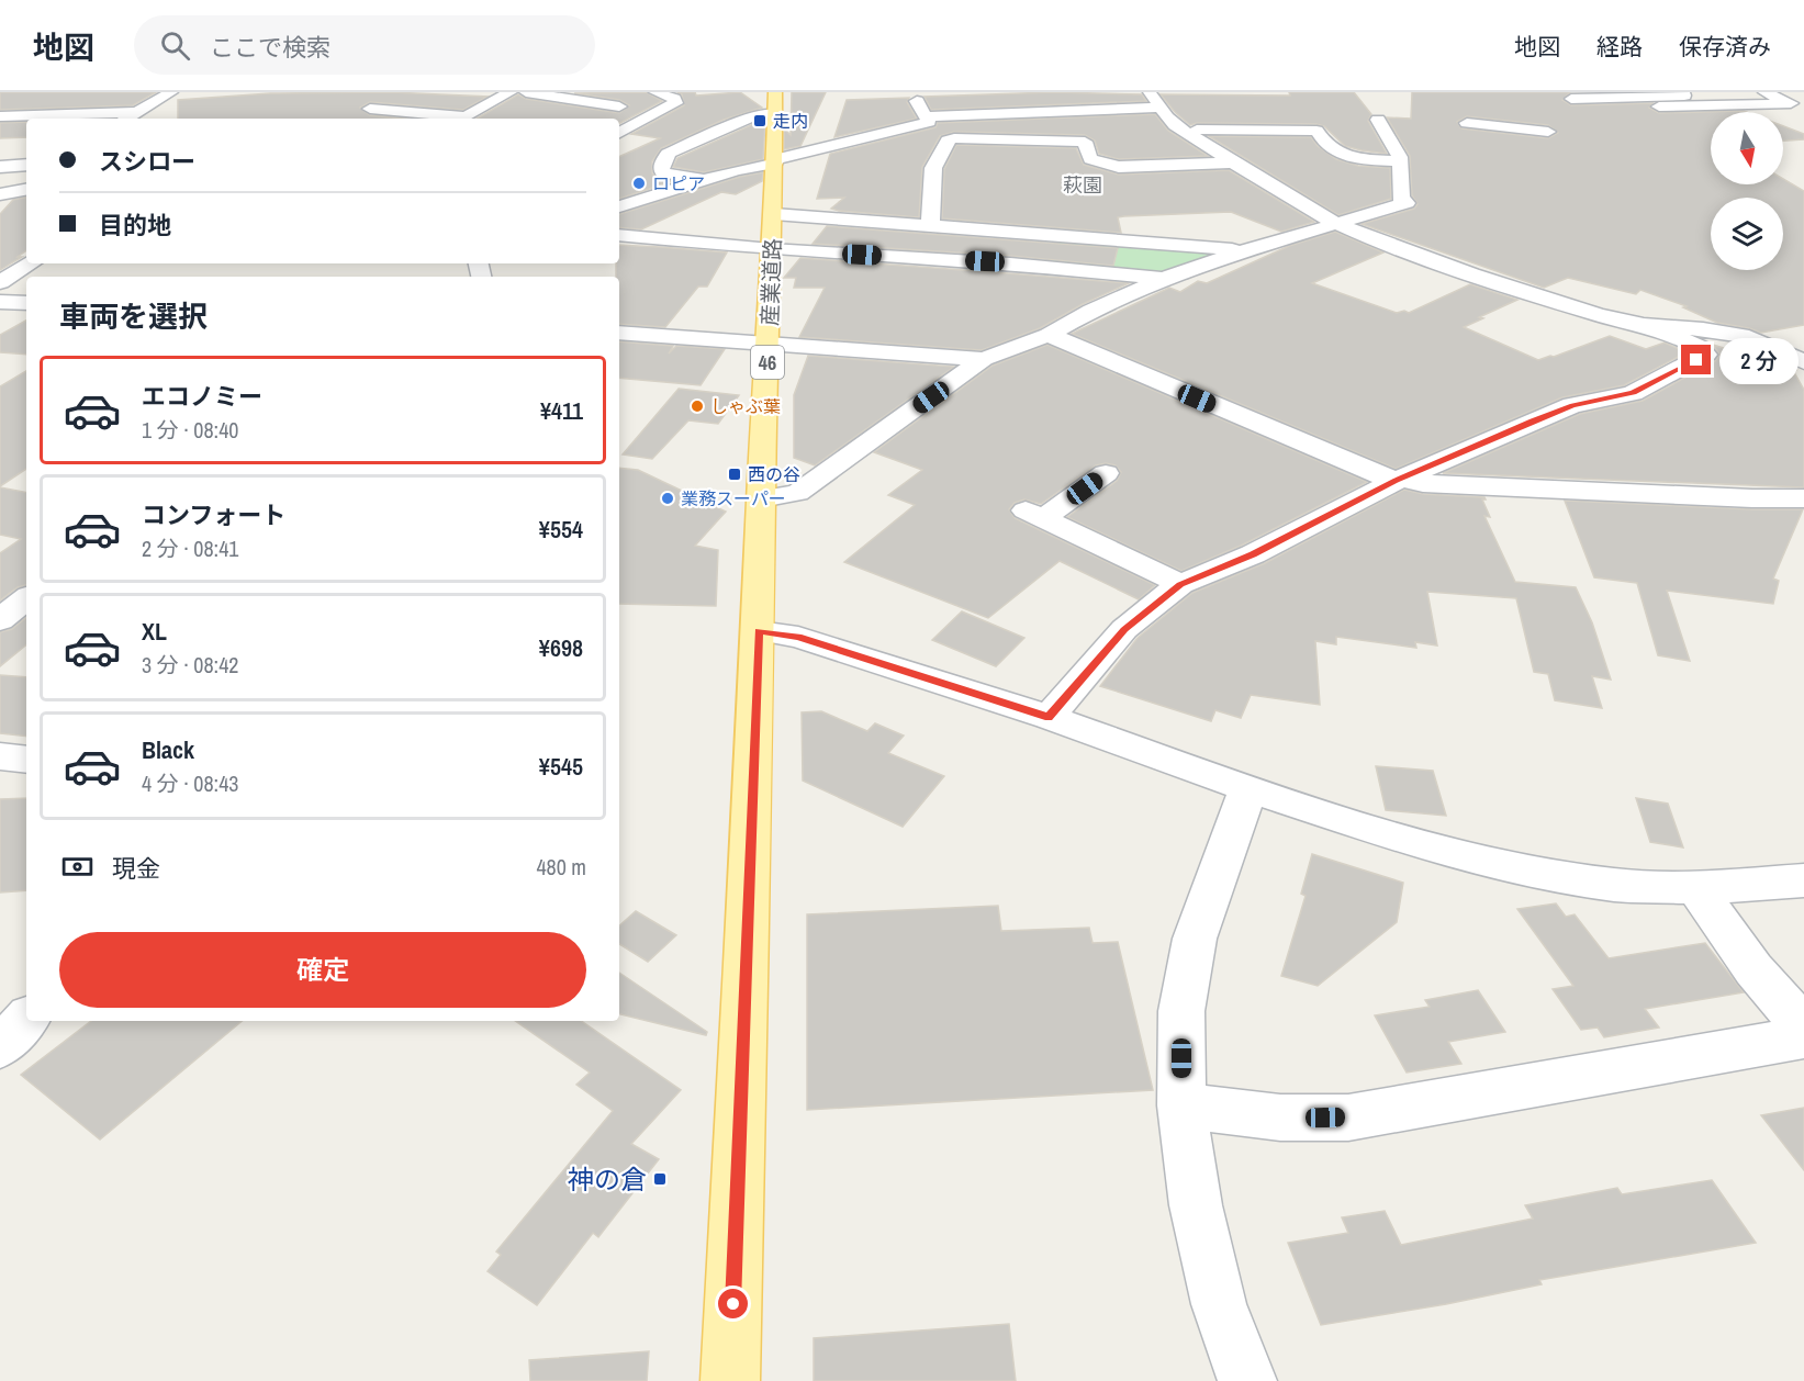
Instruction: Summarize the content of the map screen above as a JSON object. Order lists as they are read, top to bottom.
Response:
{
  "streets": {
    "main road": ["産業道路", "46"]
  },
  "districts": ["萩園"],
  "places": {
    "transit": ["走内", "西の谷", "神の倉"],
    "other": ["ロピア", "しゃぶ葉", "業務スーパー"]
  },
  "north": "bottom",
  "page": {
    "header": "地図",
    "search": "ここで検索",
    "nav": ["地図", "経路", "保存済み"],
    "banner": ["スシロー", "目的地"],
    "heading": "車両を選択",
    "bubble": "2 分",
    "list": [
      {
        "name": "エコノミー",
        "note": "1 分 · 08:40",
        "value": "¥411"
      },
      {
        "name": "コンフォート",
        "note": "2 分 · 08:41",
        "value": "¥554"
      },
      {
        "name": "XL",
        "note": "3 分 · 08:42",
        "value": "¥698"
      },
      {
        "name": "Black",
        "note": "4 分 · 08:43",
        "value": "¥545"
      }
    ],
    "pay": ["現金", "480 m"],
    "buttons": "確定"
  }
}
